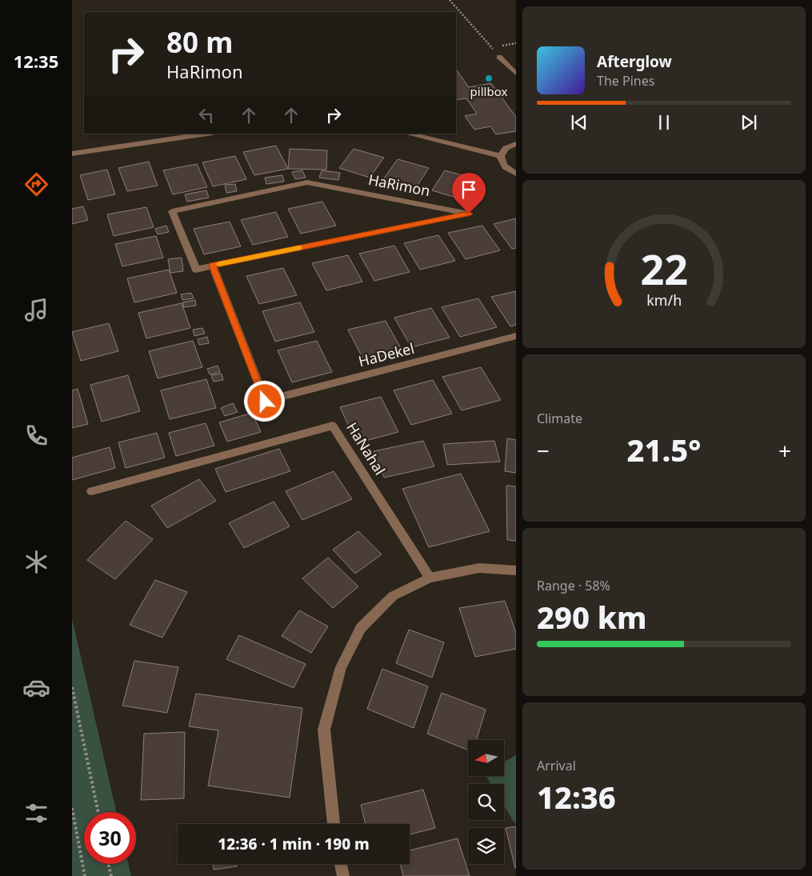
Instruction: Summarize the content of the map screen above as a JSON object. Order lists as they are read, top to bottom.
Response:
{
  "streets": {
    "street": ["HaRimon", "HaDekel", "HaNahal"]
  },
  "crossings": [
    ["HaRimon", "HaDekel"]
  ],
  "places": ["pillbox"],
  "north": "left",
  "page": {
    "tabs": "12:35",
    "turn": ["80 m", "HaRimon"],
    "song": ["Afterglow", "The Pines"],
    "tile": [
      "Climate",
      ["Range · 58%", "290 km"],
      ["Arrival", "12:36"]
    ],
    "heat": ["−", "21.5°", "+"],
    "limit": "30",
    "trip": "12:36 · 1 min · 190 m",
    "gauge": ["22", "km/h"]
  }
}
